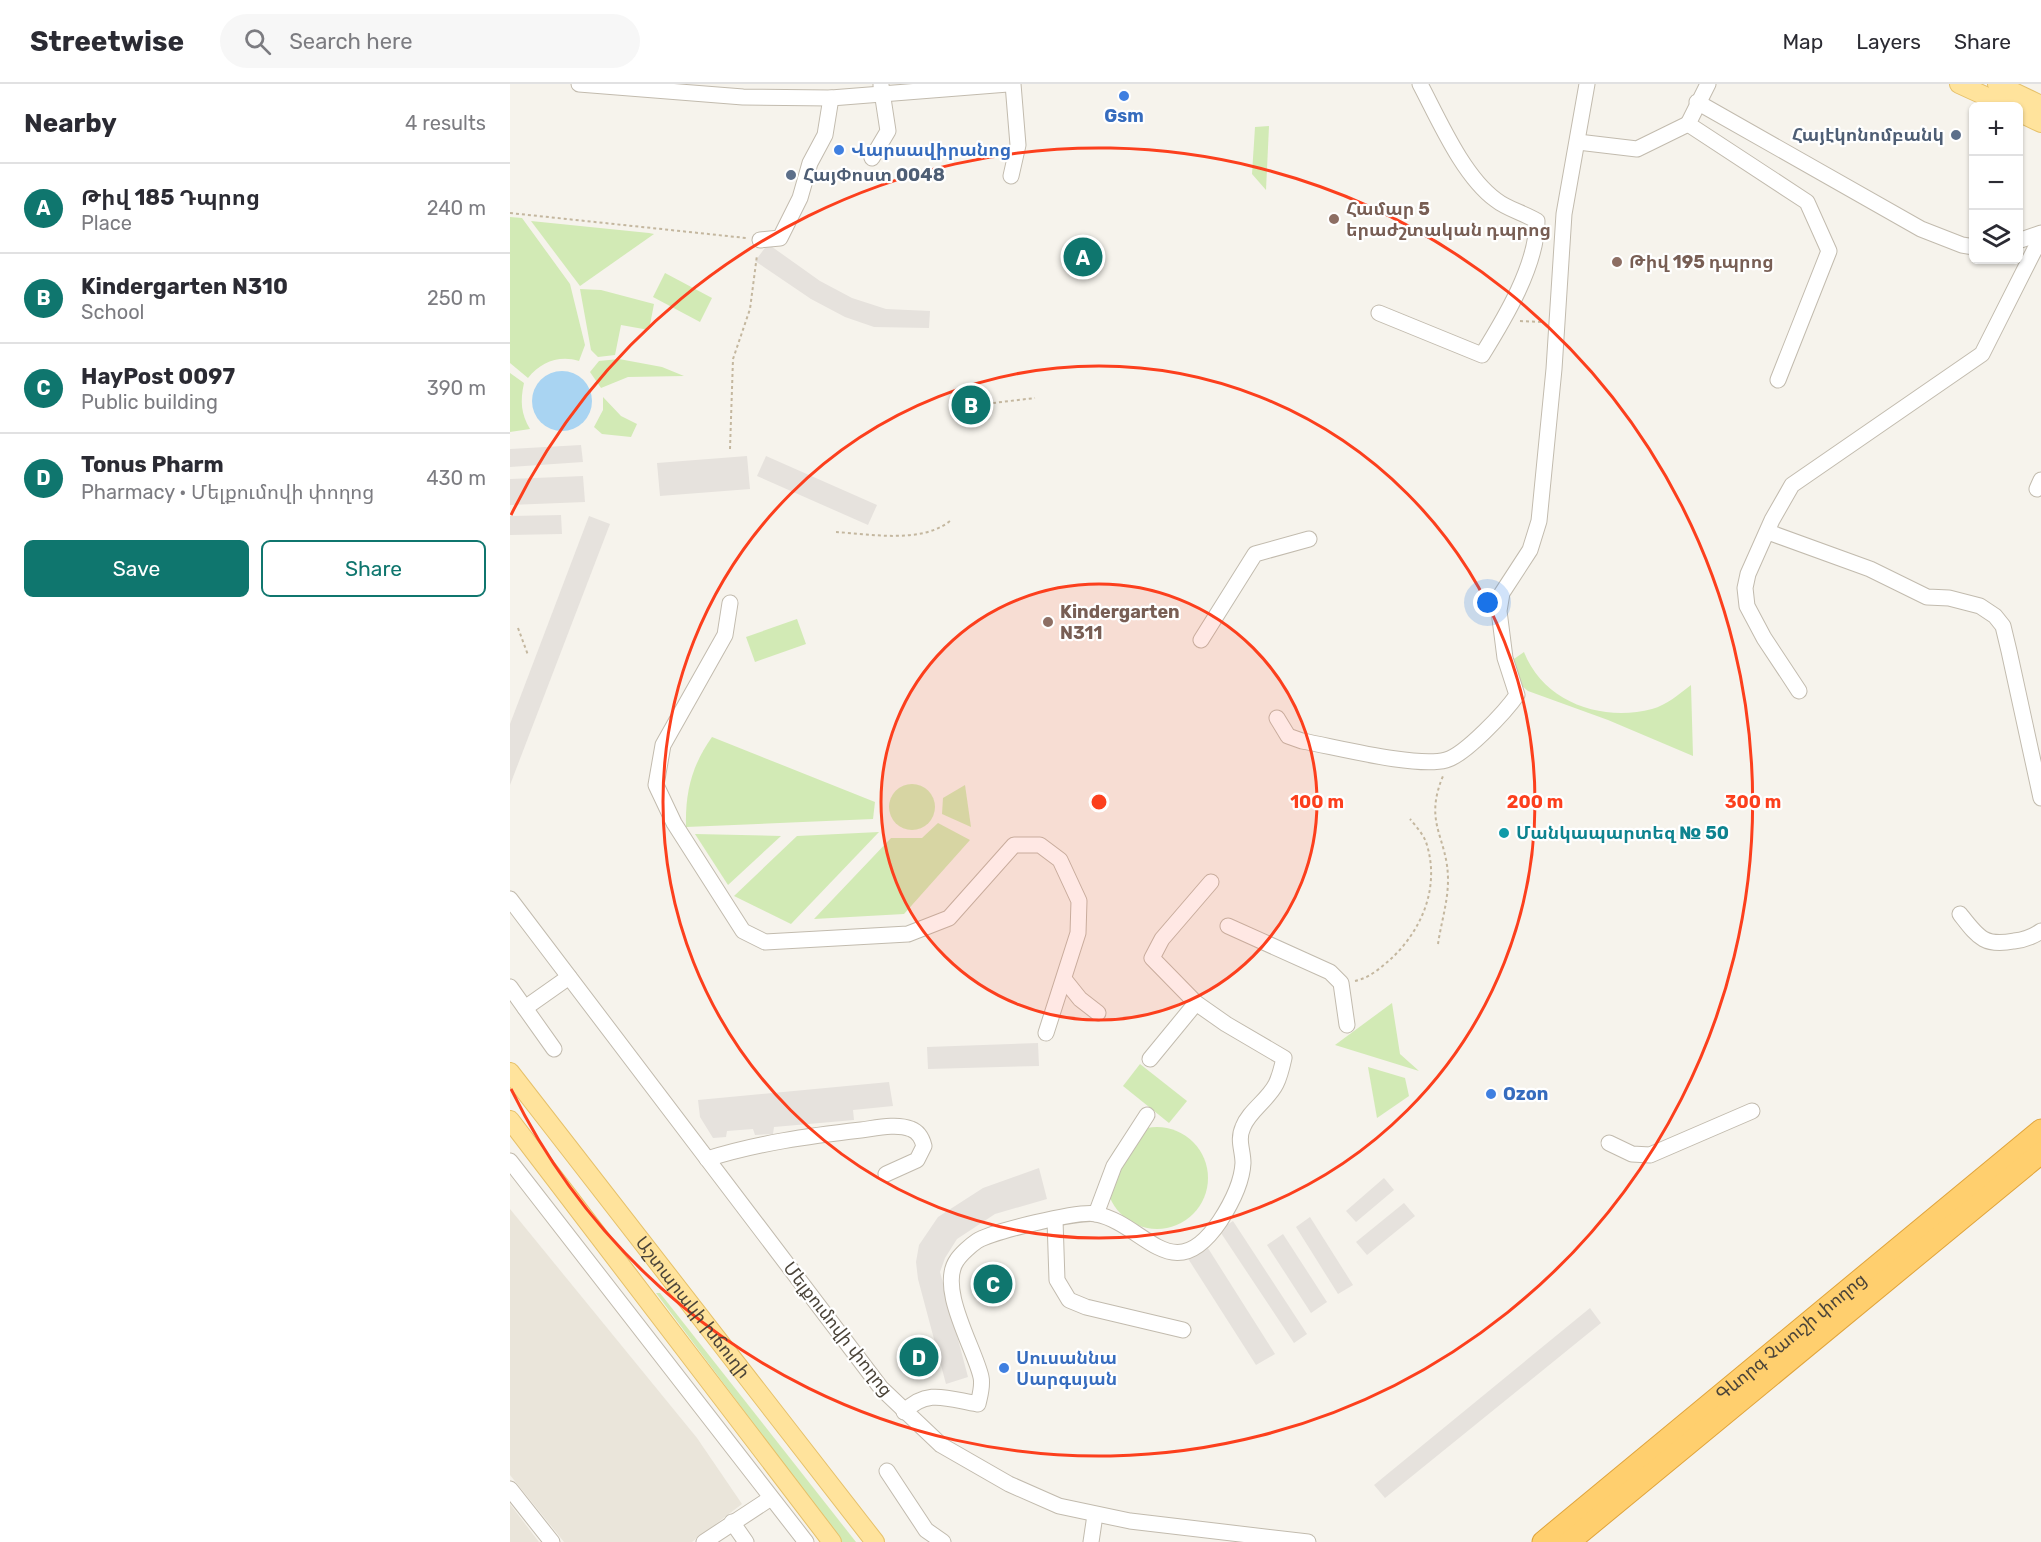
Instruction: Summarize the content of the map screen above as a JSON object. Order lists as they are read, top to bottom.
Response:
{
  "streets": {
    "highway": ["Գևորգ Չաուշի փողոց"],
    "main road": ["Աշտարակի խճուղի"],
    "street": ["Մելքումովի փողոց"]
  },
  "places": [
    "Gsm",
    "Հայէկոնոմբանկ",
    "Վարսավիրանոց",
    "ՀայՓոստ 0048",
    "Համար 5 երաժշտական դպրոց",
    "Թիվ 195 դպրոց",
    "Kindergarten N311",
    "Մանկապարտեզ № 50",
    "Ozon",
    "Սուսաննա Սարգսյան"
  ],
  "page": {
    "header": "Streetwise",
    "search": "Search here",
    "nav": ["Map", "Layers", "Share"],
    "heading": ["Nearby", "4 results"],
    "map_buttons": ["+", "−"],
    "list": [
      {
        "mark": "A",
        "name": "Թիվ 185 Դպրոց",
        "note": "Place",
        "value": "240 m"
      },
      {
        "mark": "B",
        "name": "Kindergarten N310",
        "note": "School",
        "value": "250 m"
      },
      {
        "mark": "C",
        "name": "HayPost 0097",
        "note": "Public building",
        "value": "390 m"
      },
      {
        "mark": "D",
        "name": "Tonus Pharm",
        "note": "Pharmacy · Մելքումովի փողոց",
        "value": "430 m"
      }
    ],
    "pins": [
      "A",
      "B",
      "C",
      "D"
    ],
    "buttons": ["Save", "Share"]
  },
  "rings": ["100 m", "200 m", "300 m"]
}
